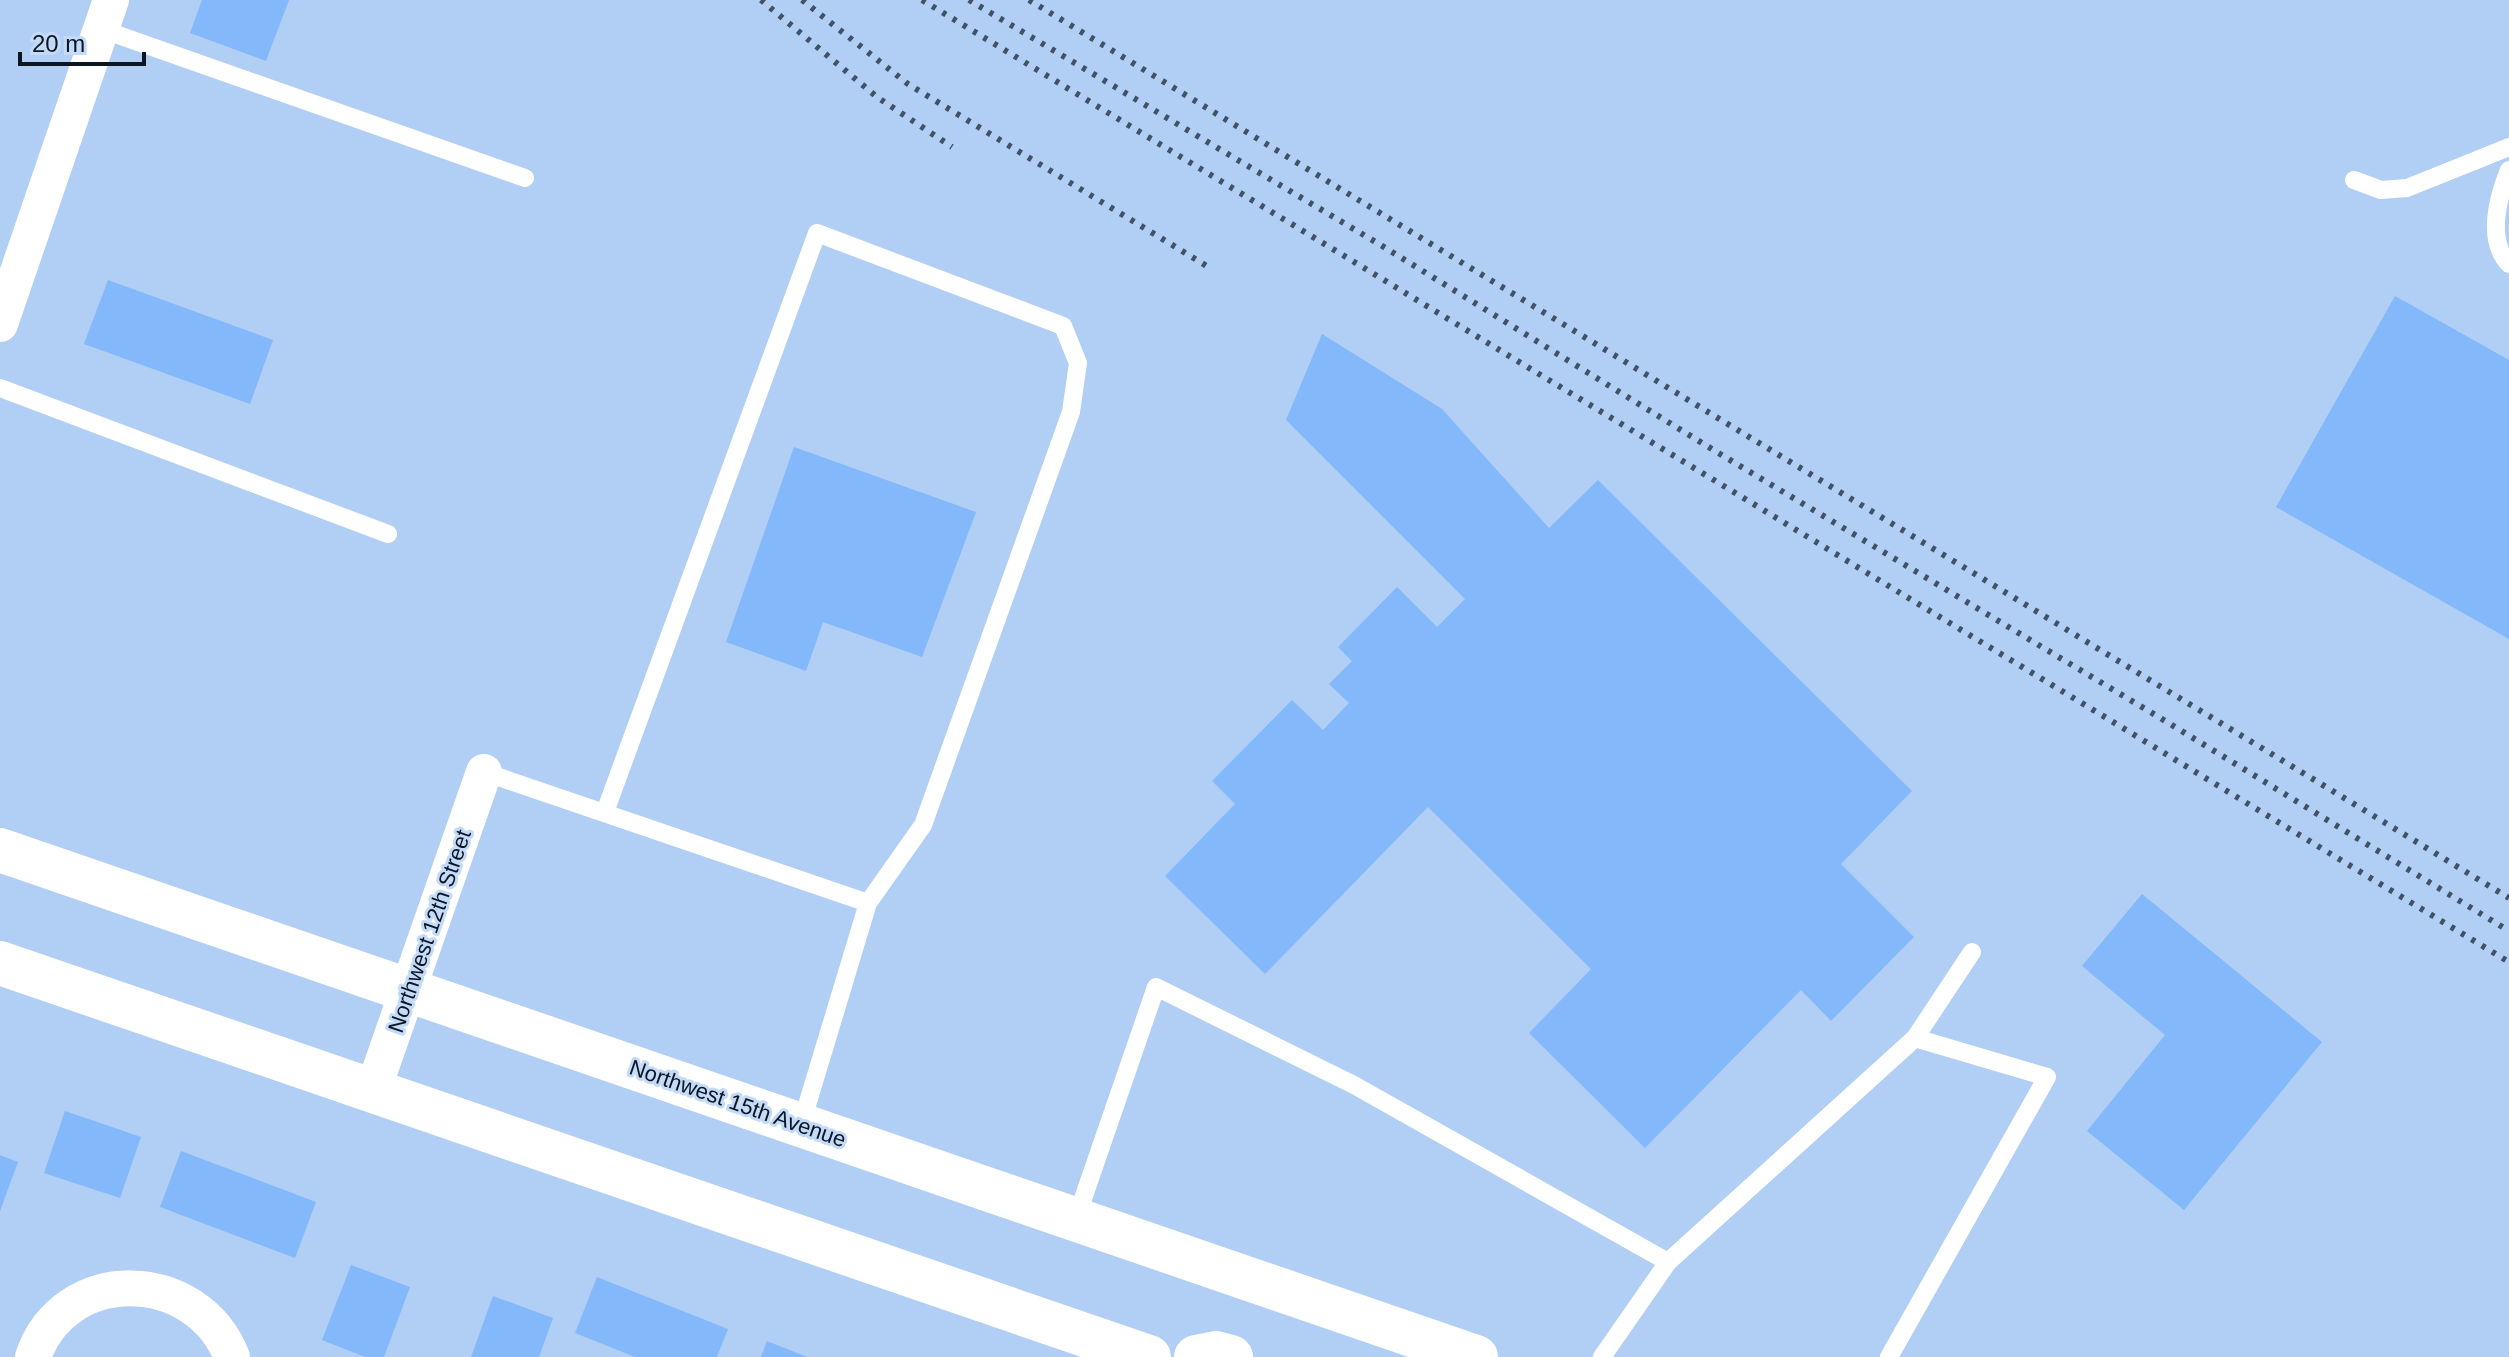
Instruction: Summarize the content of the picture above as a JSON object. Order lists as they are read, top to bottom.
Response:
{
  "streets": {
    "street": ["Northwest 12th Street", "Northwest 15th Avenue"]
  },
  "crossings": [
    ["Northwest 12th Street", "Northwest 15th Avenue"]
  ],
  "scale_bar": "20 m"
}
